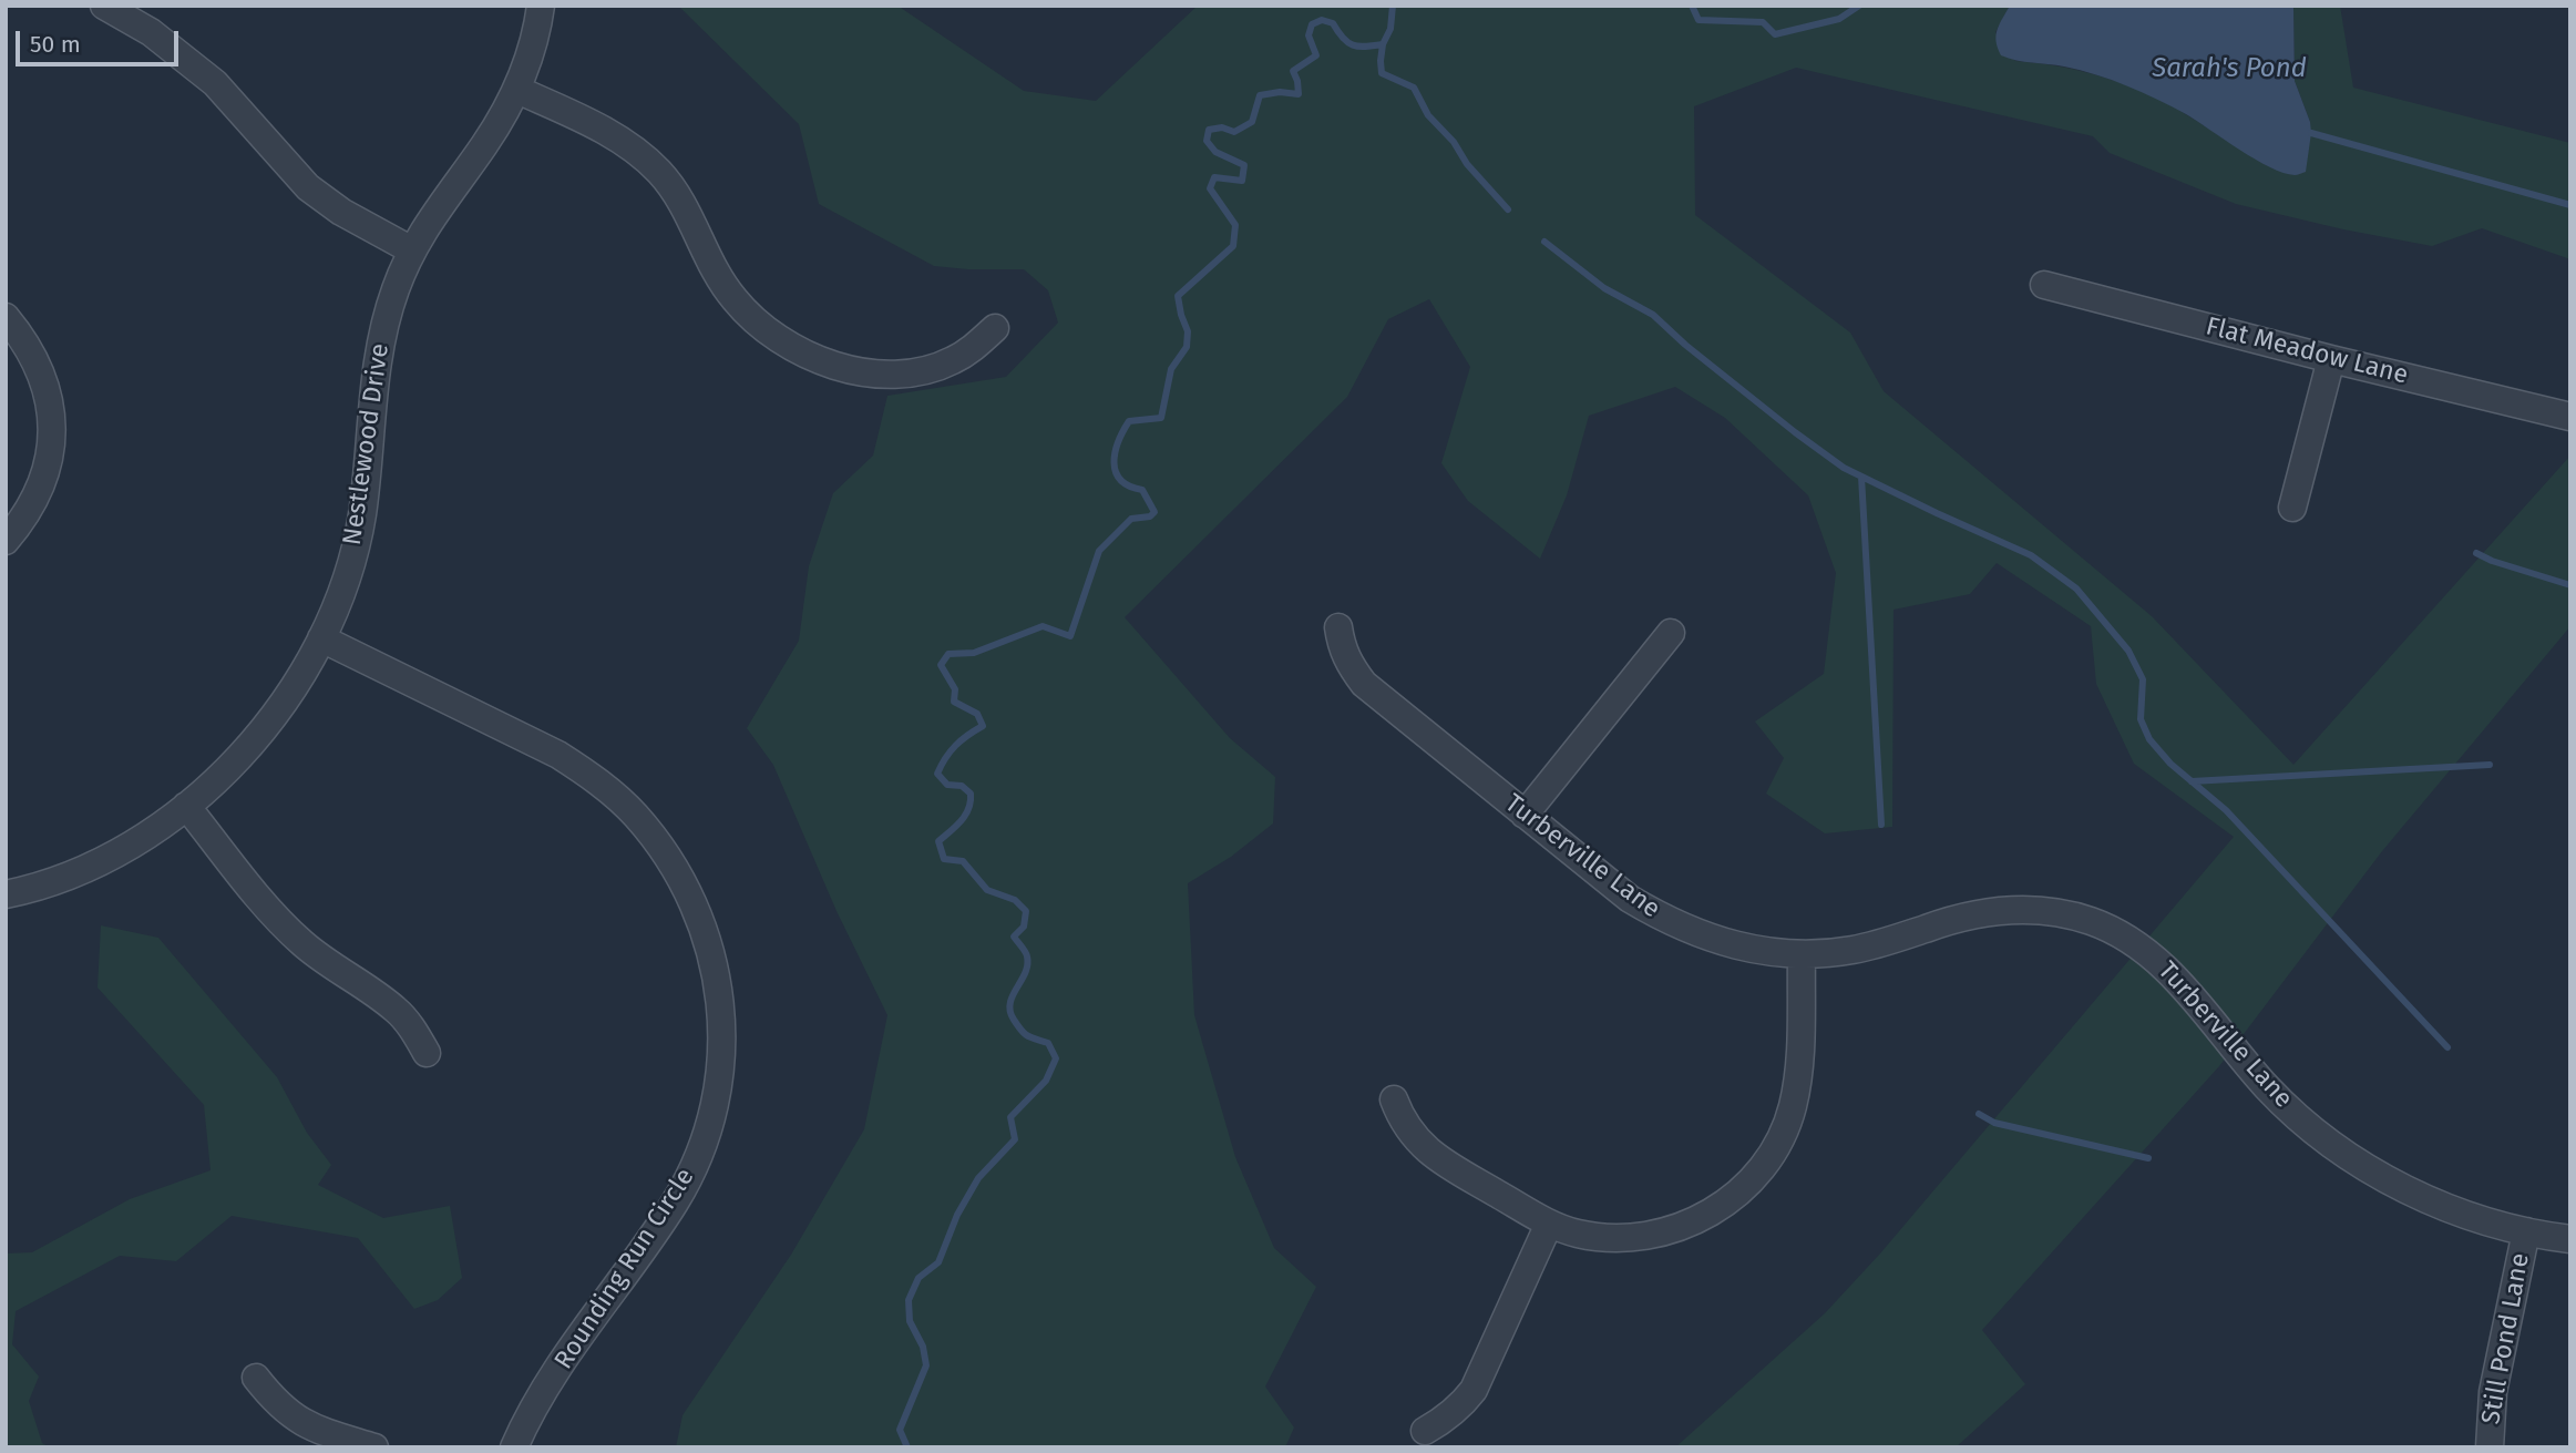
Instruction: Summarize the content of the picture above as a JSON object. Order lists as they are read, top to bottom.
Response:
{
  "streets": {
    "street": [
      "Flat Meadow Lane",
      "Nestlewood Drive",
      "Turberville Lane",
      "Rounding Run Circle",
      "Still Pond Lane"
    ]
  },
  "crossings": [
    ["Nestlewood Drive", "Rounding Run Circle"],
    ["Turberville Lane", "Still Pond Lane"]
  ],
  "water": ["Sarah's Pond"],
  "scale_bar": "50 m"
}
